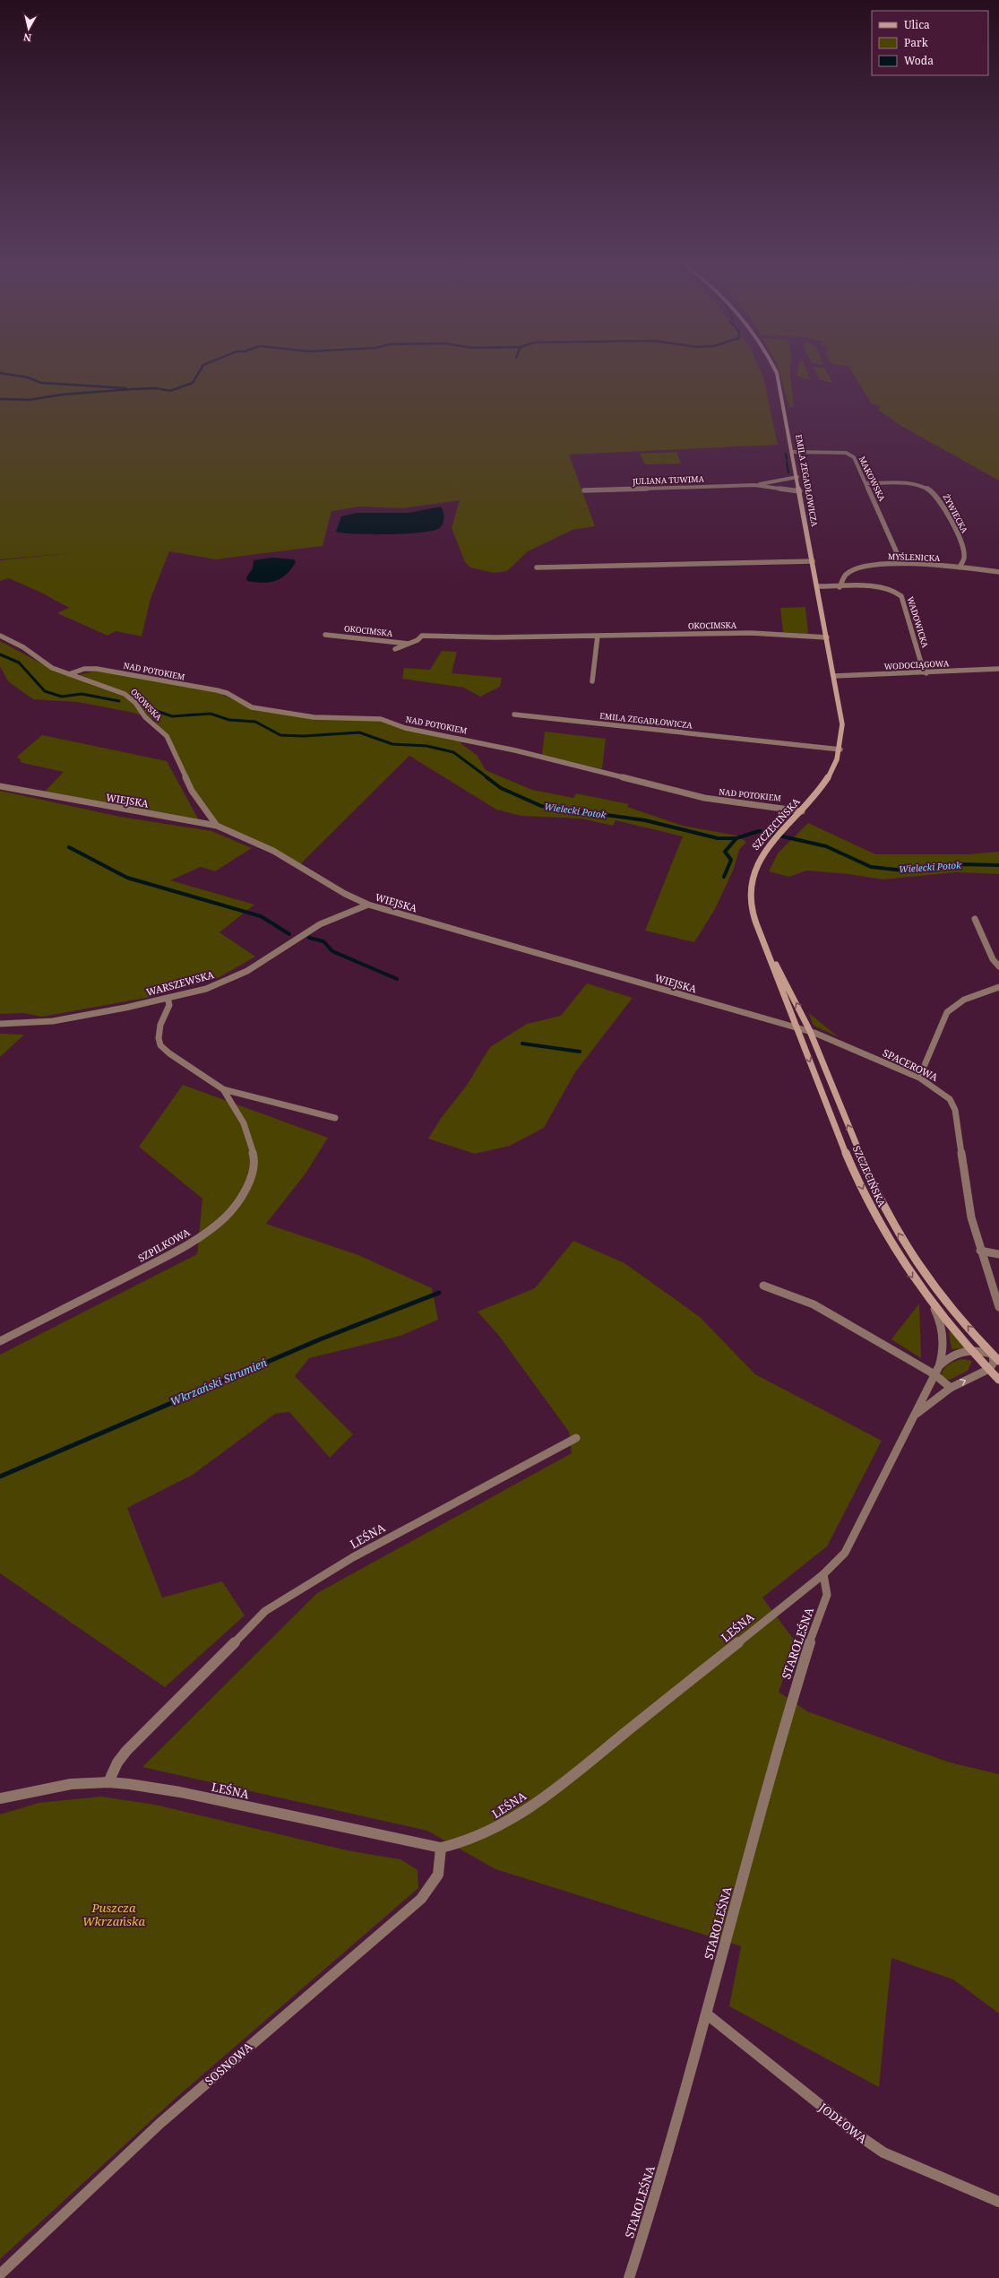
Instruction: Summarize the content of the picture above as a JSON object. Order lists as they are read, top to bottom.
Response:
{
  "streets": {
    "main road": ["EMILA ZEGADŁOWICZA", "SZCZECIŃSKA"],
    "street": [
      "MAKOWSKA",
      "JULIANA TUWIMA",
      "ŻYWIECKA",
      "MYŚLENICKA",
      "WADOWICKA",
      "OKOCIMSKA",
      "WODOCIĄGOWA",
      "NAD POTOKIEM",
      "OSOWSKA",
      "WIEJSKA",
      "WARSZEWSKA",
      "SPACEROWA",
      "SZPILKOWA",
      "LEŚNA",
      "STAROLEŚNA",
      "SOSNOWA",
      "JODŁOWA"
    ]
  },
  "crossings": [
    ["MAKOWSKA", "EMILA ZEGADŁOWICZA"],
    ["MAKOWSKA", "ŻYWIECKA"],
    ["MAKOWSKA", "MYŚLENICKA"],
    ["JULIANA TUWIMA", "EMILA ZEGADŁOWICZA"],
    ["EMILA ZEGADŁOWICZA", "WADOWICKA"],
    ["EMILA ZEGADŁOWICZA", "OKOCIMSKA"],
    ["EMILA ZEGADŁOWICZA", "WODOCIĄGOWA"],
    ["EMILA ZEGADŁOWICZA", "SZCZECIŃSKA"],
    ["ŻYWIECKA", "MYŚLENICKA"],
    ["MYŚLENICKA", "WADOWICKA"],
    ["WADOWICKA", "WODOCIĄGOWA"],
    ["NAD POTOKIEM", "OSOWSKA"],
    ["NAD POTOKIEM", "SZCZECIŃSKA"],
    ["OSOWSKA", "WIEJSKA"],
    ["WIEJSKA", "SZCZECIŃSKA"],
    ["WIEJSKA", "WARSZEWSKA"],
    ["WIEJSKA", "SPACEROWA"],
    ["SZCZECIŃSKA", "SPACEROWA"],
    ["WARSZEWSKA", "SZPILKOWA"],
    ["LEŚNA", "STAROLEŚNA"],
    ["LEŚNA", "SOSNOWA"],
    ["STAROLEŚNA", "JODŁOWA"]
  ],
  "water": ["Wielecki Potok", "Wkrzański Strumień"],
  "parks": ["Puszcza Wkrzańska"],
  "legend": ["Ulica", "Park", "Woda"],
  "north": "bottom"
}
